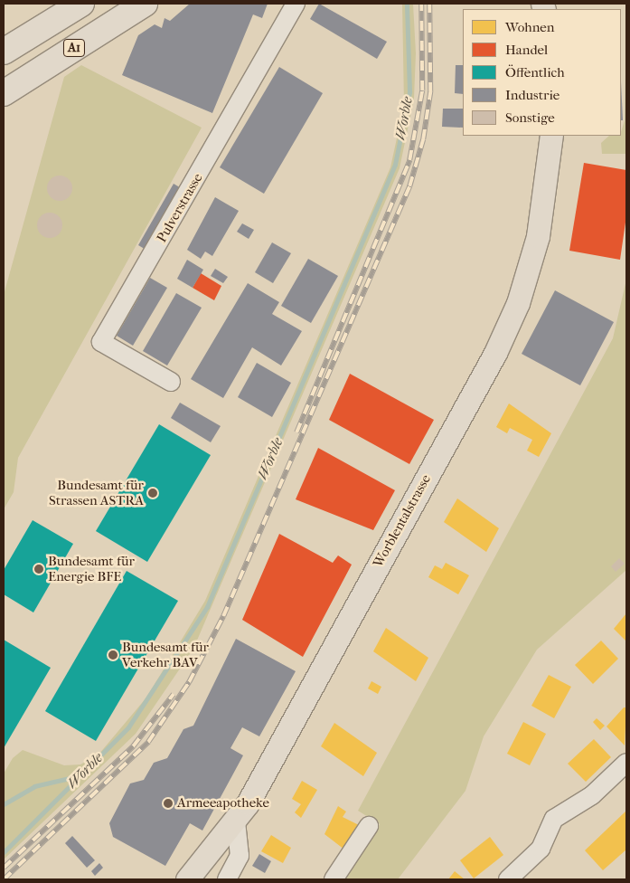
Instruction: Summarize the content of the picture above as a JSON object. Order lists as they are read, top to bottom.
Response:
{
  "streets": {
    "highway": ["A1"],
    "main road": ["Worblentalstrasse"],
    "street": ["Pulverstrasse"]
  },
  "water": ["Worble"],
  "places": [
    "Bundesamt für Strassen ASTRA",
    "Bundesamt für Energie BFE",
    "Bundesamt für Verkehr BAV",
    "Armeeapotheke"
  ],
  "legend": [
    "Wohnen",
    "Handel",
    "Öffentlich",
    "Industrie",
    "Sonstige"
  ]
}
